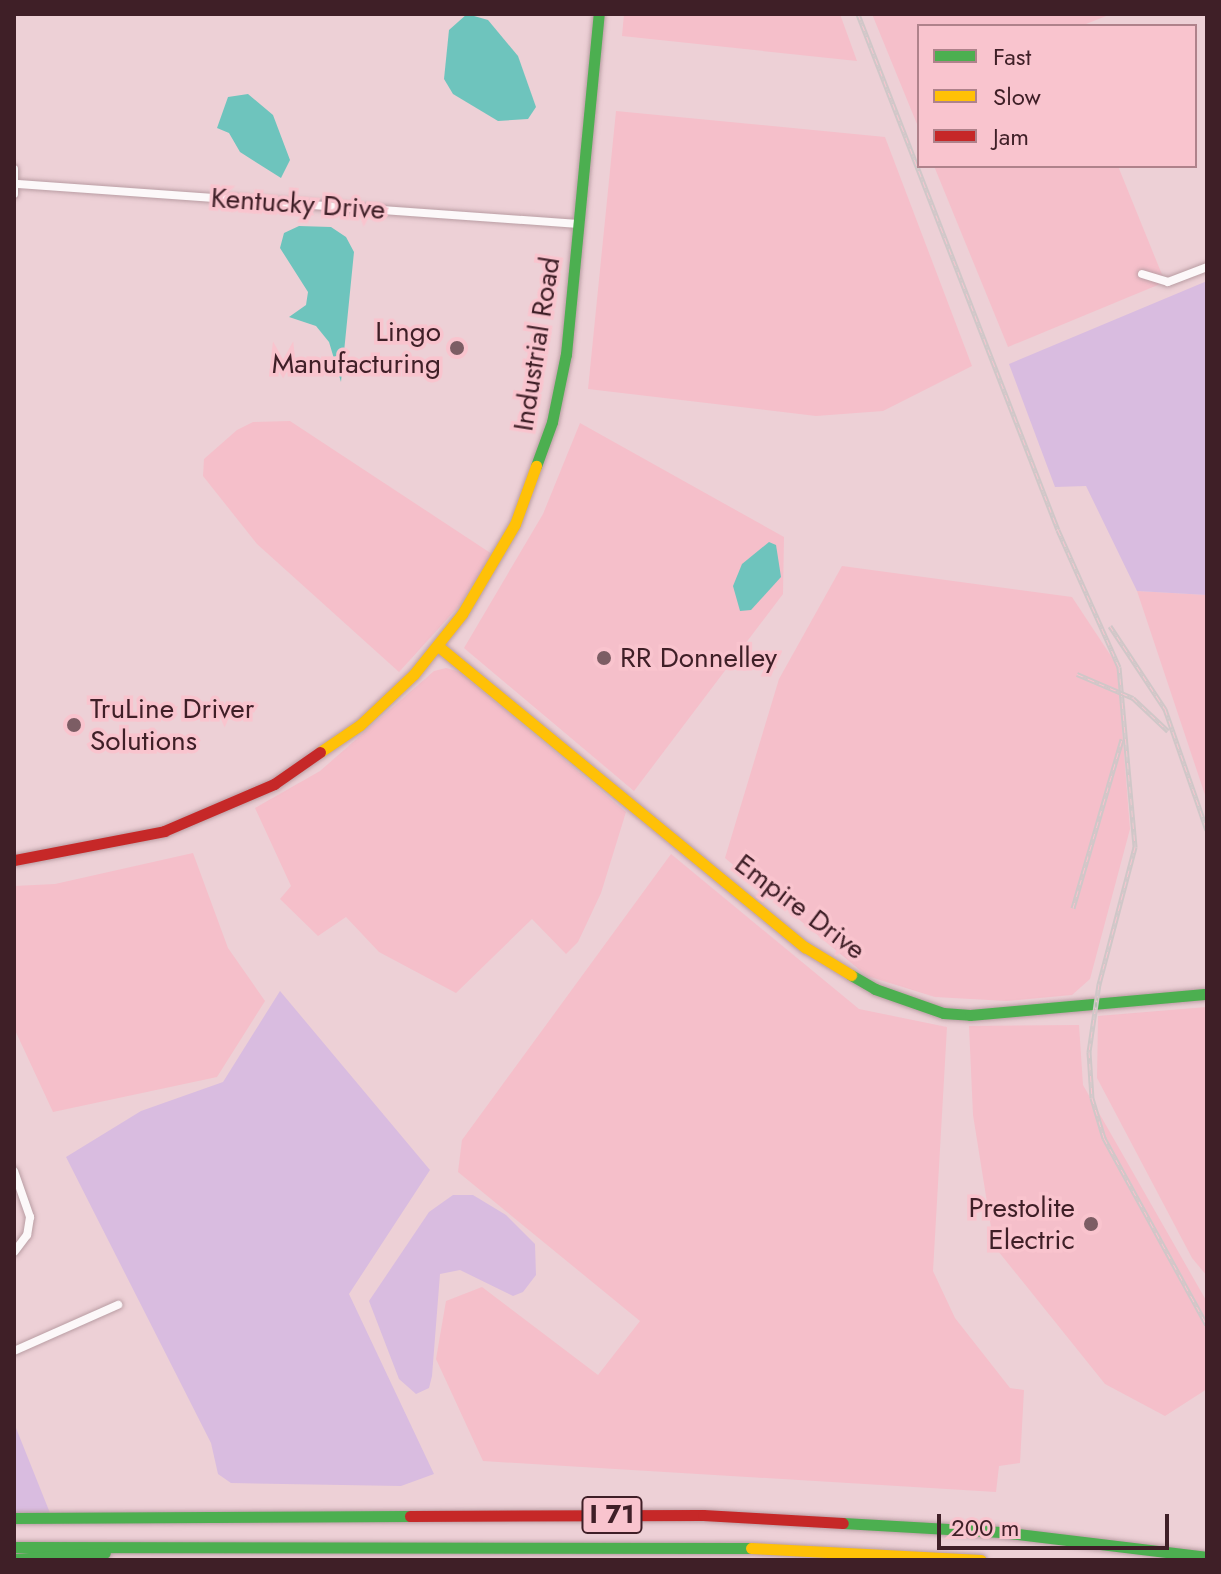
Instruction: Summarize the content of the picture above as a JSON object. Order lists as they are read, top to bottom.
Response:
{
  "streets": {
    "main road": ["Industrial Road", "Empire Drive", "I 71"],
    "street": ["Kentucky Drive"]
  },
  "crossings": [
    ["Kentucky Drive", "Industrial Road"],
    ["Industrial Road", "Empire Drive"]
  ],
  "places": [
    "Lingo Manufacturing",
    "RR Donnelley",
    "TruLine Driver Solutions",
    "Prestolite Electric"
  ],
  "legend": ["Fast", "Slow", "Jam"],
  "scale_bar": "200 m"
}
